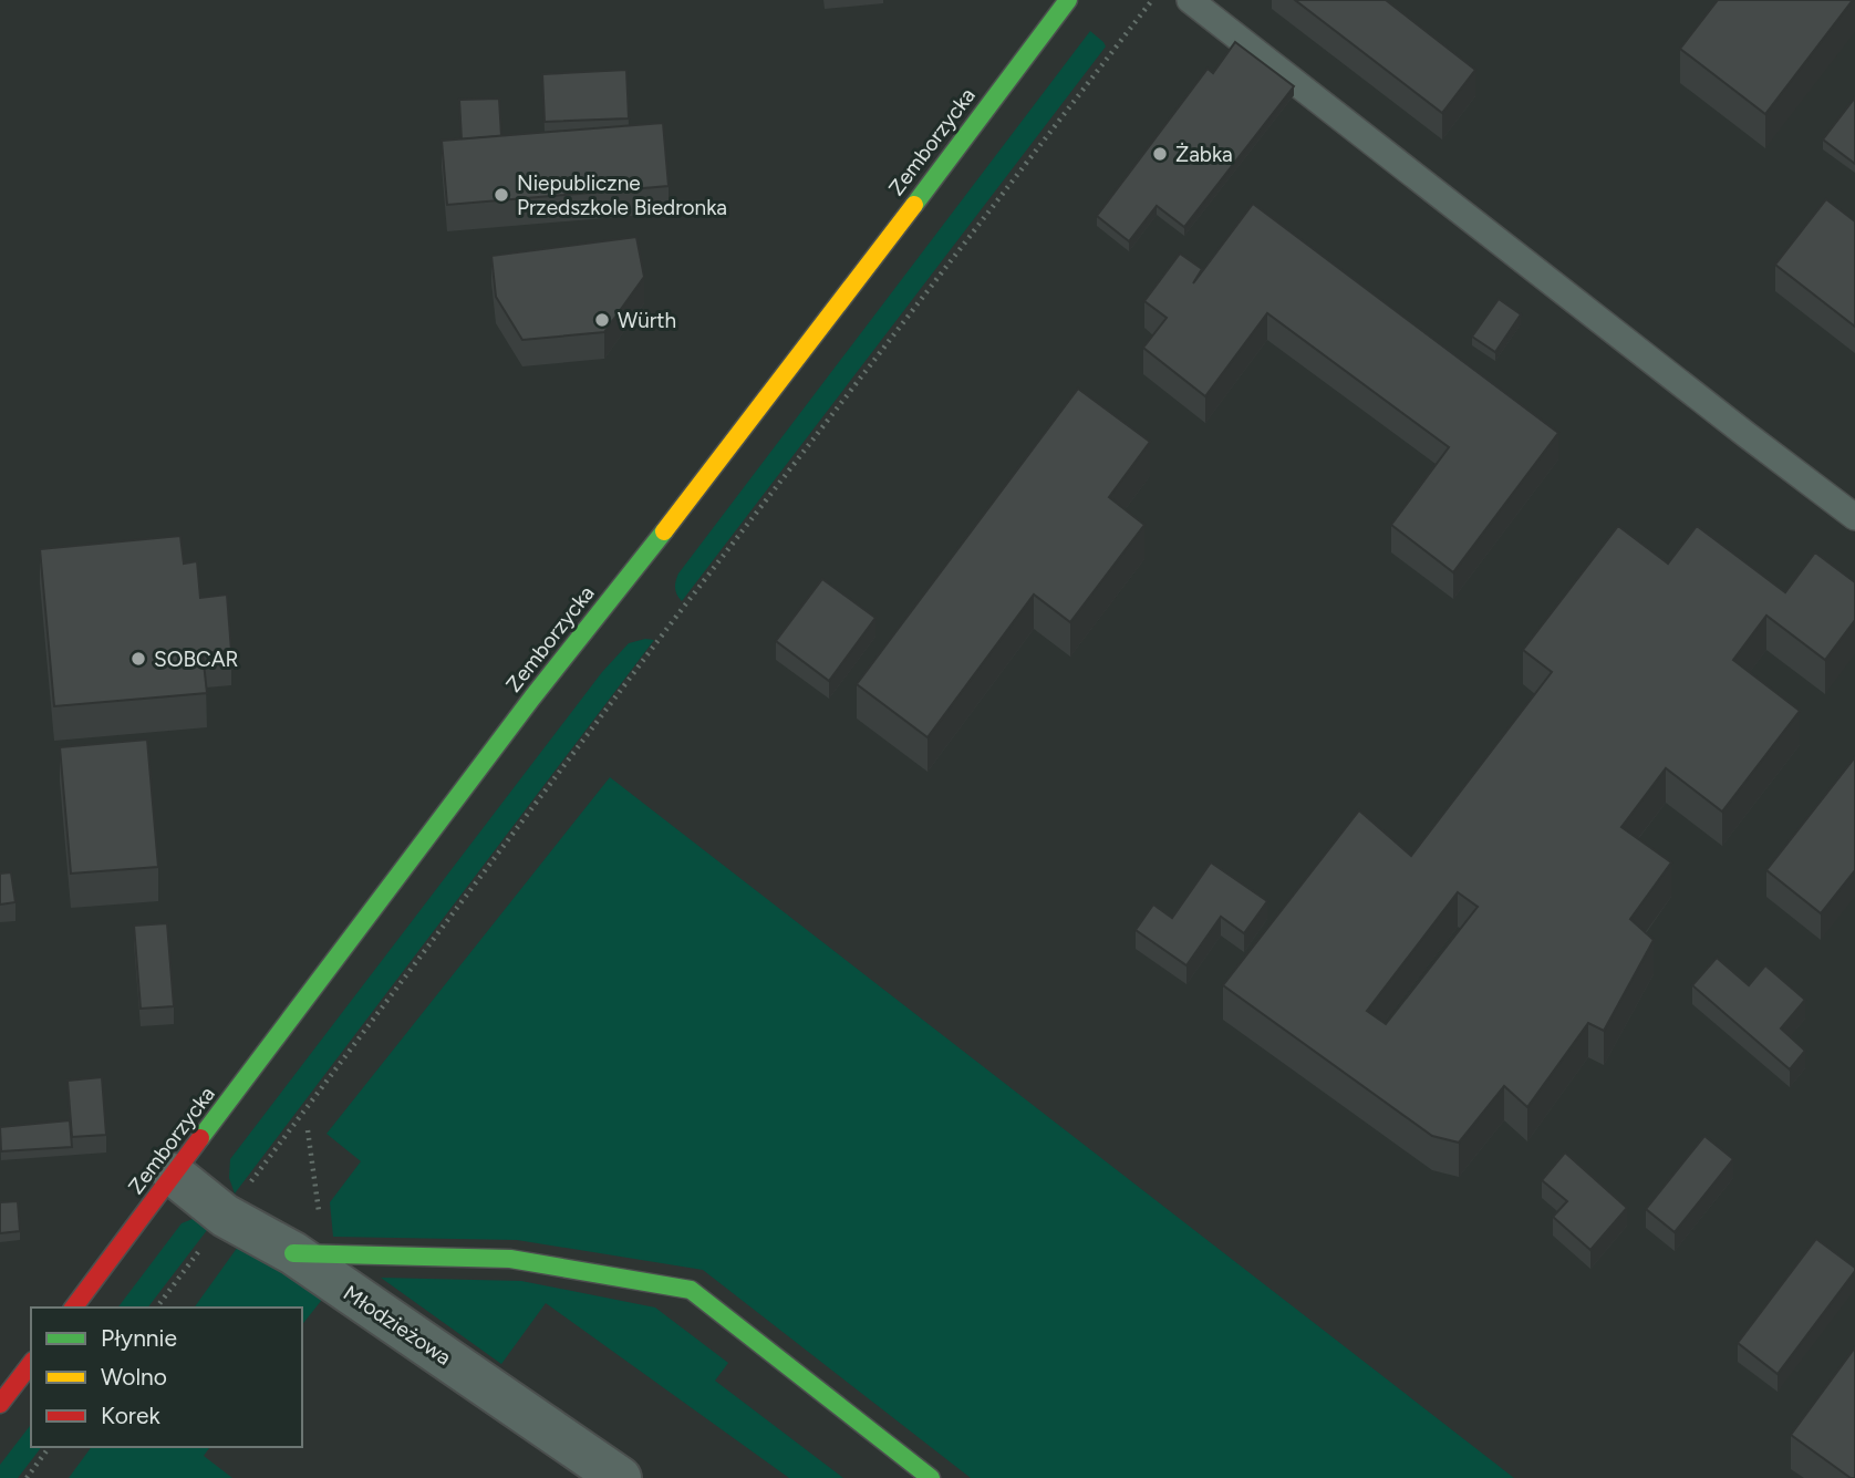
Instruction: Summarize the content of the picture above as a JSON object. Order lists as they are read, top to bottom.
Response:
{
  "streets": {
    "street": ["Zemborzycka", "Młodzieżowa"]
  },
  "crossings": [
    ["Zemborzycka", "Młodzieżowa"]
  ],
  "places": [
    "Żabka",
    "Niepubliczne Przedszkole Biedronka",
    "Würth",
    "SOBCAR"
  ],
  "legend": ["Płynnie", "Wolno", "Korek"]
}
